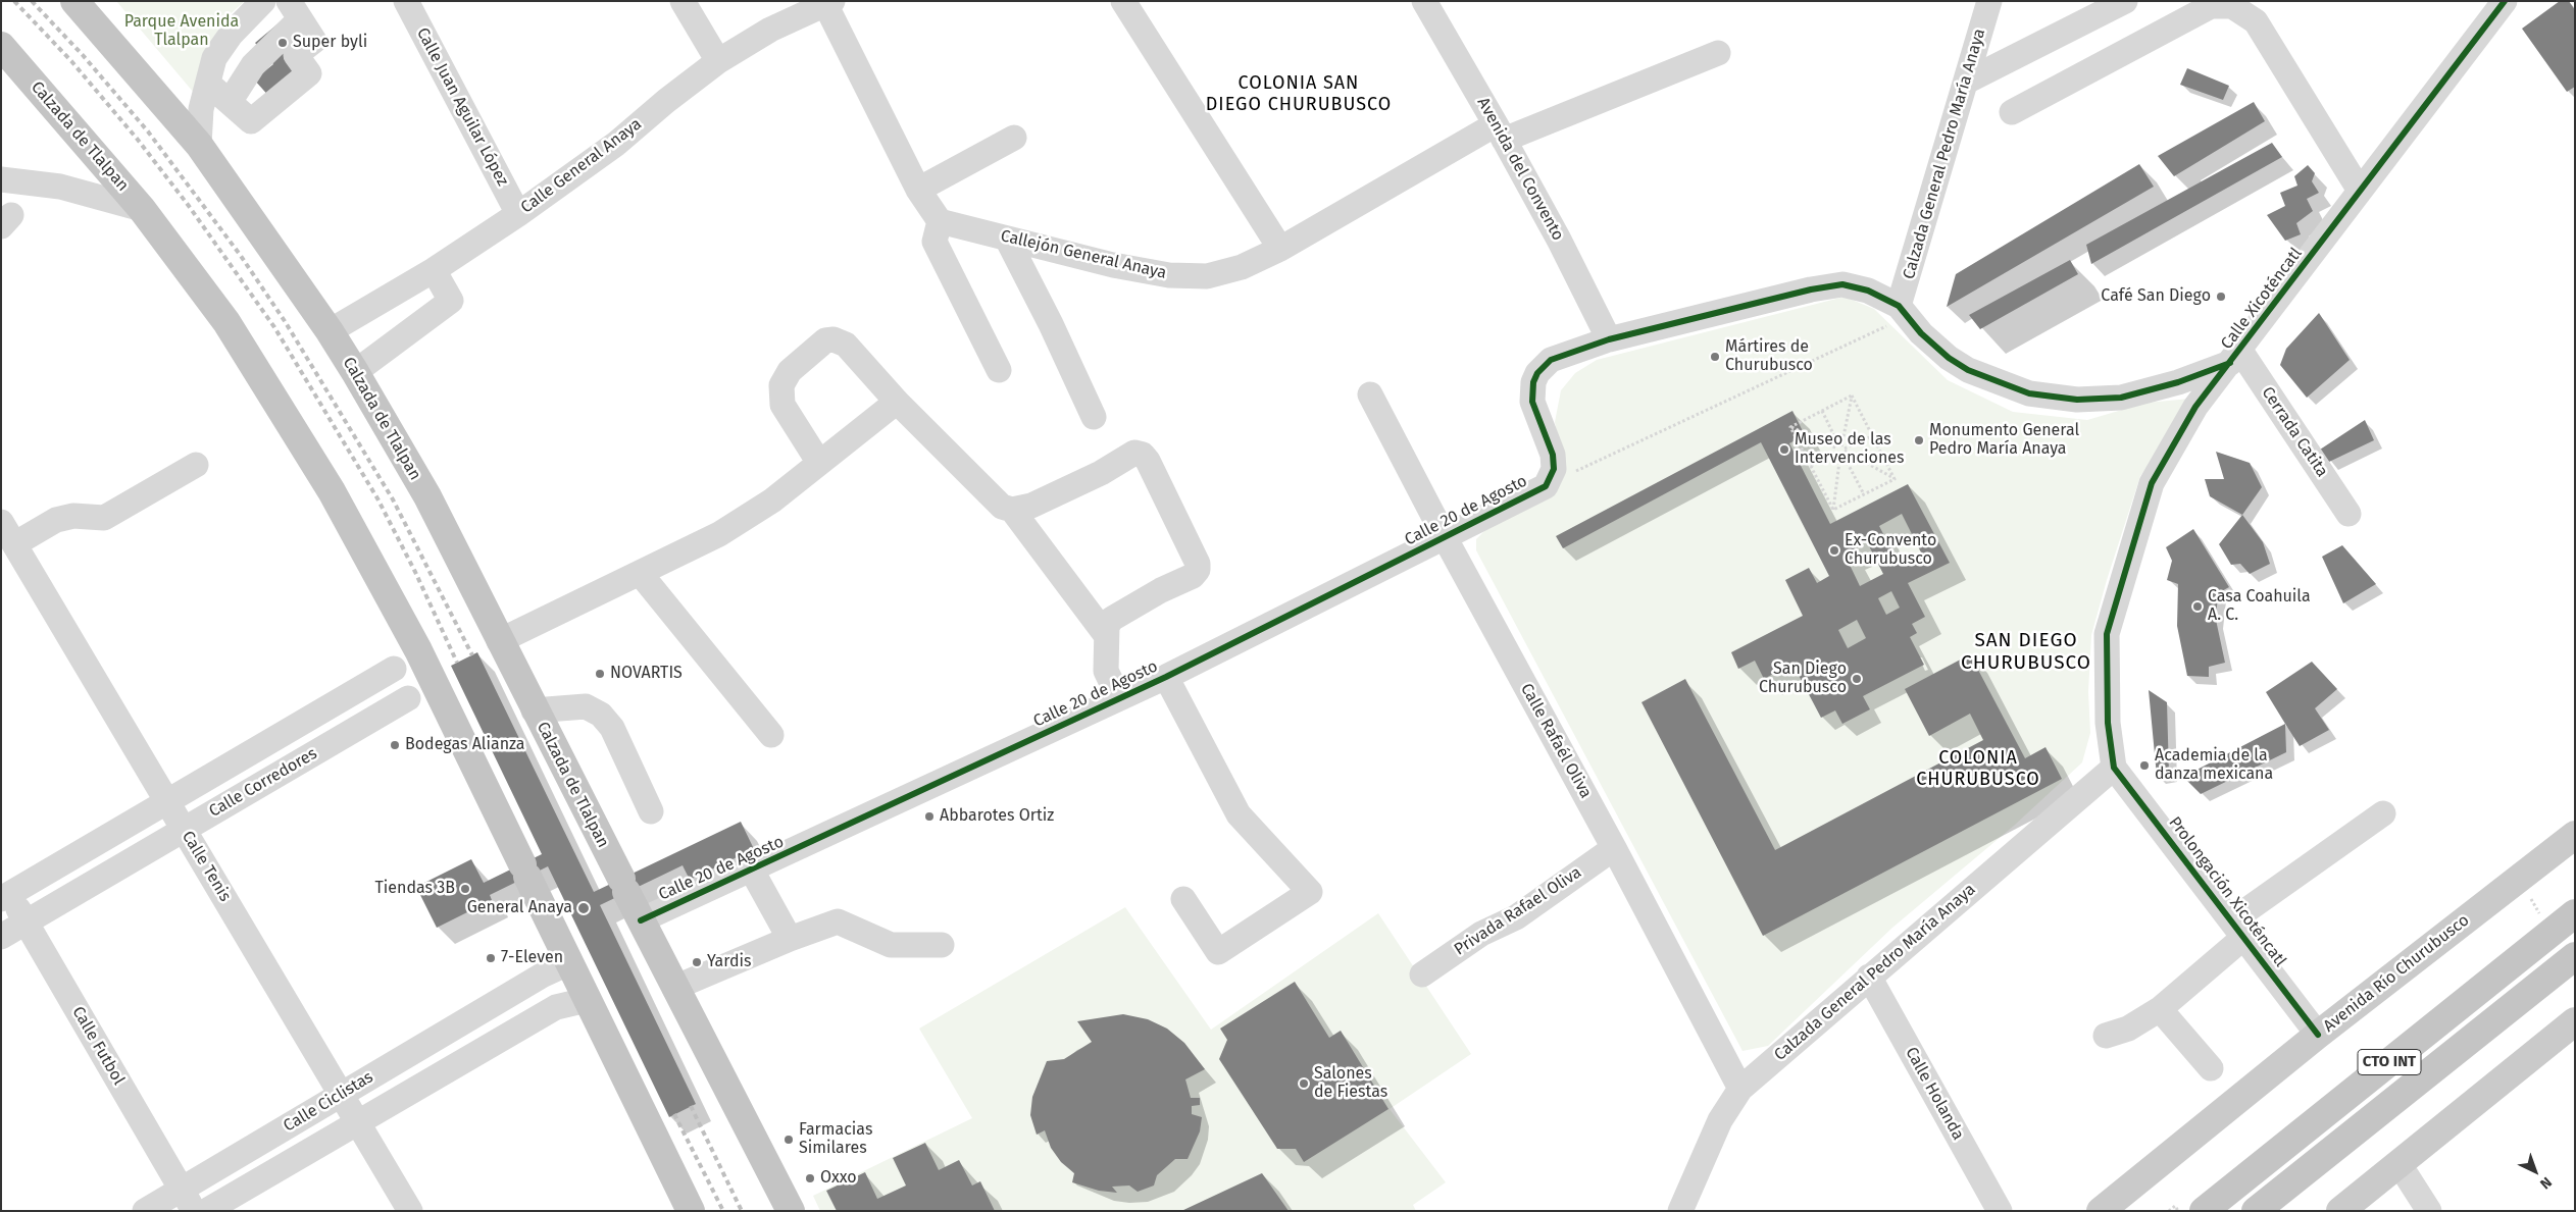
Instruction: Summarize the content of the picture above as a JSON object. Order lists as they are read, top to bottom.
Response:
{
  "streets": {
    "highway": ["Calzada de Tlalpan", "CTO INT"],
    "main road": ["Avenida Río Churubusco"],
    "street": [
      "Calle Juan Aguilar López",
      "Calzada General Pedro María Anaya",
      "Calle General Anaya",
      "Avenida del Convento",
      "Callejón General Anaya",
      "Calle Xicoténcatl",
      "Cerrada Catita",
      "Calle 20 de Agosto",
      "Calle Rafaél Oliva",
      "Calle Corredores",
      "Calle Tenis",
      "Prolongación Xicoténcatl",
      "Privada Rafael Oliva",
      "Calle Futbol",
      "Calle Holanda",
      "Calle Ciclistas"
    ]
  },
  "crossings": [
    ["Calle Juan Aguilar López", "Calle General Anaya"],
    ["Calzada de Tlalpan", "Calle General Anaya"],
    ["Calzada de Tlalpan", "Calle 20 de Agosto"],
    ["Calzada de Tlalpan", "Calle Ciclistas"],
    ["Calzada General Pedro María Anaya", "Calle Xicoténcatl"],
    ["Calzada General Pedro María Anaya", "Calle 20 de Agosto"],
    ["Calzada General Pedro María Anaya", "Calle Rafaél Oliva"],
    ["Calzada General Pedro María Anaya", "Prolongación Xicoténcatl"],
    ["Calzada General Pedro María Anaya", "Calle Holanda"],
    ["Avenida del Convento", "Callejón General Anaya"],
    ["Avenida del Convento", "Calle 20 de Agosto"],
    ["Calle Xicoténcatl", "Cerrada Catita"],
    ["Calle Xicoténcatl", "Calle 20 de Agosto"],
    ["Calle Xicoténcatl", "Prolongación Xicoténcatl"],
    ["Cerrada Catita", "Calle 20 de Agosto"],
    ["Calle 20 de Agosto", "Calle Rafaél Oliva"],
    ["Calle Rafaél Oliva", "Privada Rafael Oliva"],
    ["Calle Corredores", "Calle Tenis"],
    ["Calle Corredores", "Calle Futbol"],
    ["Calle Tenis", "Calle Ciclistas"],
    ["Prolongación Xicoténcatl", "Avenida Río Churubusco"],
    ["Calle Futbol", "Calle Ciclistas"]
  ],
  "districts": ["COLONIA SAN DIEGO CHURUBUSCO", "SAN DIEGO CHURUBUSCO", "COLONIA CHURUBUSCO"],
  "parks": ["Parque Avenida Tlalpan"],
  "places": [
    "Super byli",
    "Café San Diego",
    "Mártires de Churubusco",
    "Monumento General Pedro María Anaya",
    "Museo de las Intervenciones",
    "Ex-Convento Churubusco",
    "Casa Coahuila A. C.",
    "NOVARTIS",
    "San Diego Churubusco",
    "Bodegas Alianza",
    "Academia de la danza mexicana",
    "Abbarotes Ortiz",
    "Tiendas 3B",
    "General Anaya",
    "7-Eleven",
    "Yardis",
    "Salones de Fiestas",
    "Farmacias Similares",
    "Oxxo"
  ],
  "north": "bottom right"
}
